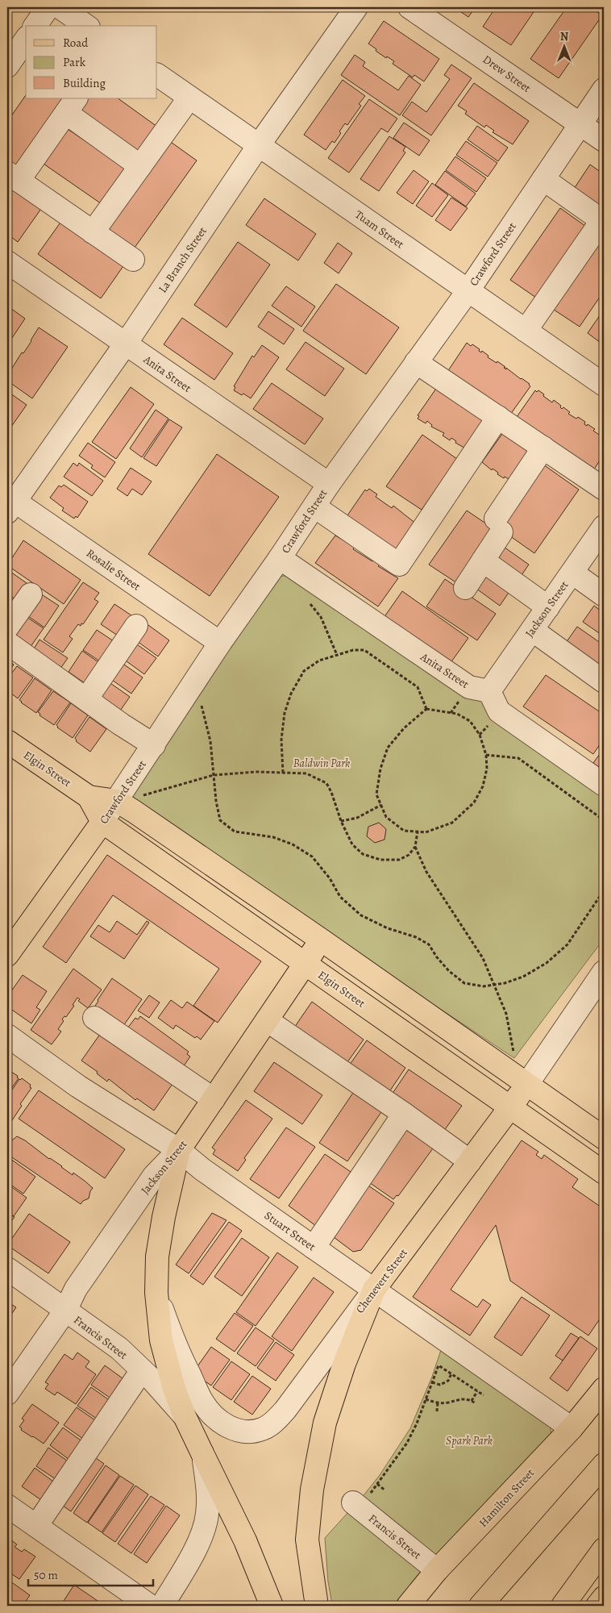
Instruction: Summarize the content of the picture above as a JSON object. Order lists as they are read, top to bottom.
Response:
{
  "streets": {
    "main road": [
      "Crawford Street",
      "Jackson Street",
      "Elgin Street",
      "Chenevert Street",
      "Hamilton Street"
    ],
    "street": [
      "Drew Street",
      "Tuam Street",
      "La Branch Street",
      "Anita Street",
      "Rosalie Street",
      "Stuart Street",
      "Francis Street"
    ]
  },
  "crossings": [
    ["Drew Street", "Crawford Street"],
    ["Tuam Street", "Crawford Street"],
    ["Tuam Street", "La Branch Street"],
    ["Crawford Street", "Anita Street"],
    ["Crawford Street", "Rosalie Street"],
    ["Crawford Street", "Elgin Street"],
    ["La Branch Street", "Anita Street"],
    ["La Branch Street", "Rosalie Street"],
    ["Anita Street", "Jackson Street"],
    ["Jackson Street", "Elgin Street"],
    ["Jackson Street", "Stuart Street"],
    ["Jackson Street", "Francis Street"],
    ["Elgin Street", "Chenevert Street"],
    ["Stuart Street", "Chenevert Street"],
    ["Stuart Street", "Hamilton Street"],
    ["Francis Street", "Hamilton Street"]
  ],
  "parks": ["Baldwin Park", "Spark Park"],
  "legend": ["Road", "Park", "Building"],
  "scale_bar": "50 m",
  "north": "top"
}
